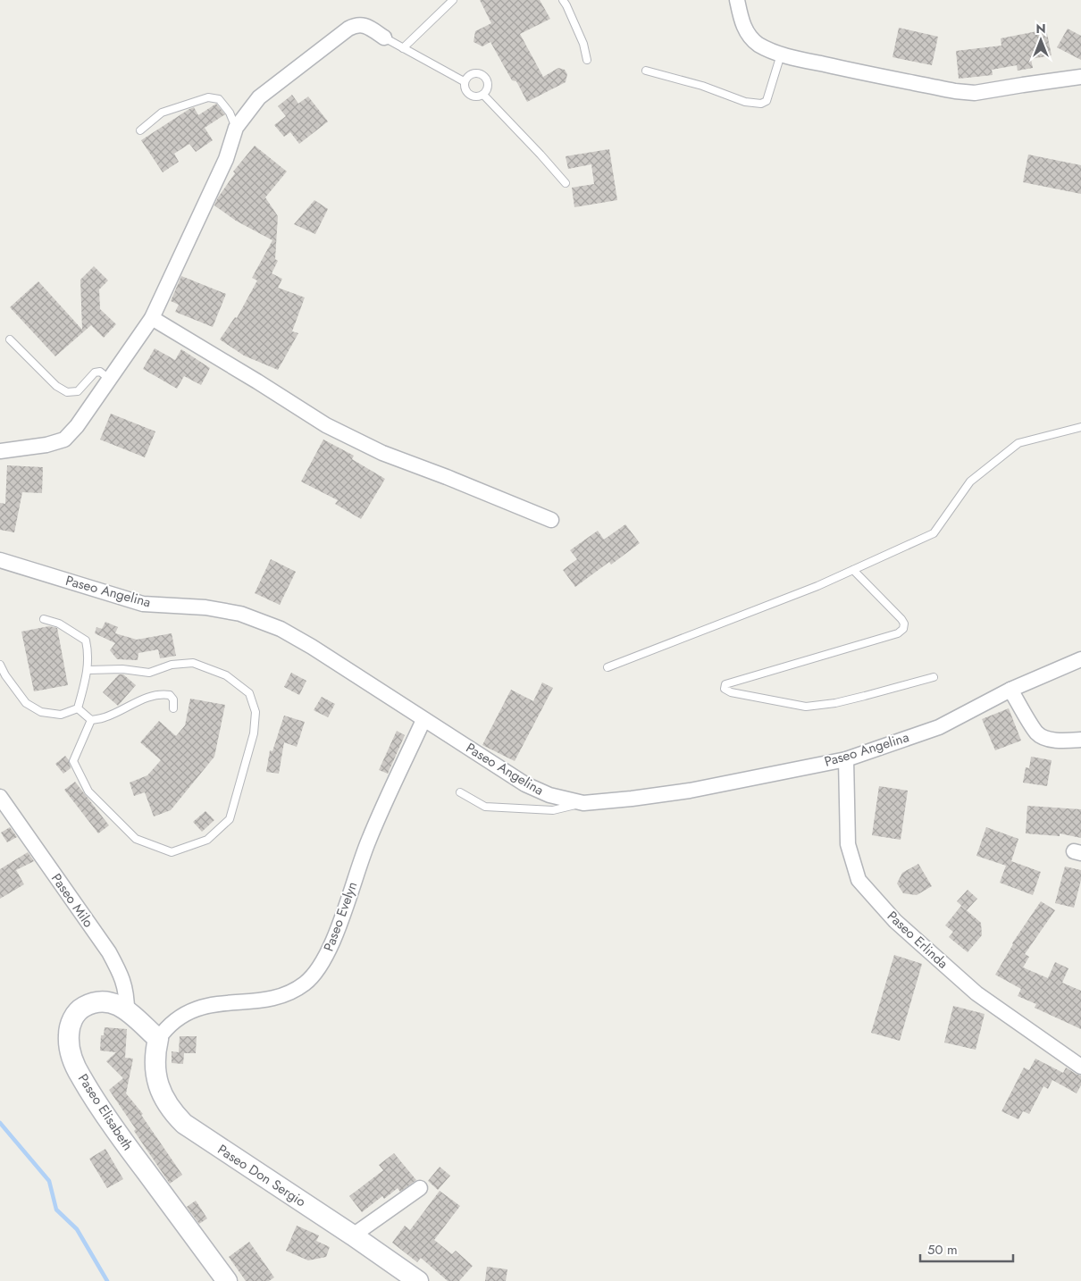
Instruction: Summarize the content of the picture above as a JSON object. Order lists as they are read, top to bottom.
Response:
{
  "streets": {
    "street": [
      "Paseo Angelina",
      "Paseo Milo",
      "Paseo Evelyn",
      "Paseo Erlinda",
      "Paseo Elisabeth",
      "Paseo Don Sergio"
    ]
  },
  "crossings": [
    ["Paseo Angelina", "Paseo Evelyn"],
    ["Paseo Angelina", "Paseo Erlinda"],
    ["Paseo Milo", "Paseo Elisabeth"],
    ["Paseo Evelyn", "Paseo Elisabeth"],
    ["Paseo Evelyn", "Paseo Don Sergio"],
    ["Paseo Elisabeth", "Paseo Don Sergio"]
  ],
  "scale_bar": "50 m",
  "north": "top"
}
